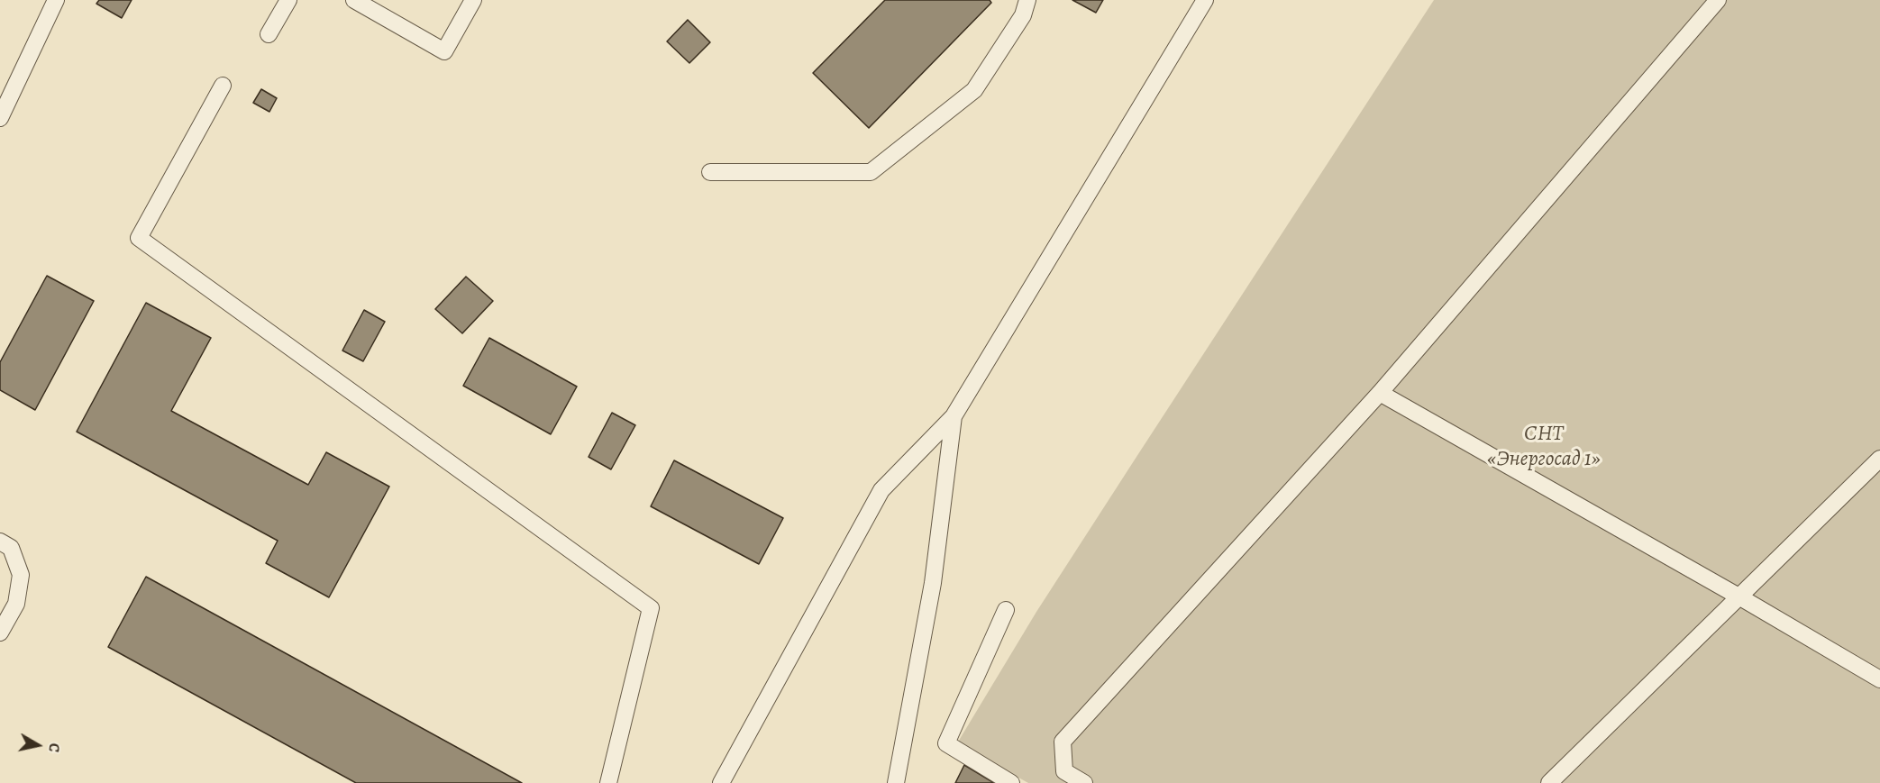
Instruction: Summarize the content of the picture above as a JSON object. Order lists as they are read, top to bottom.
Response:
{
  "parks": ["СНТ «Энергосад 1»"],
  "north": "right"
}
